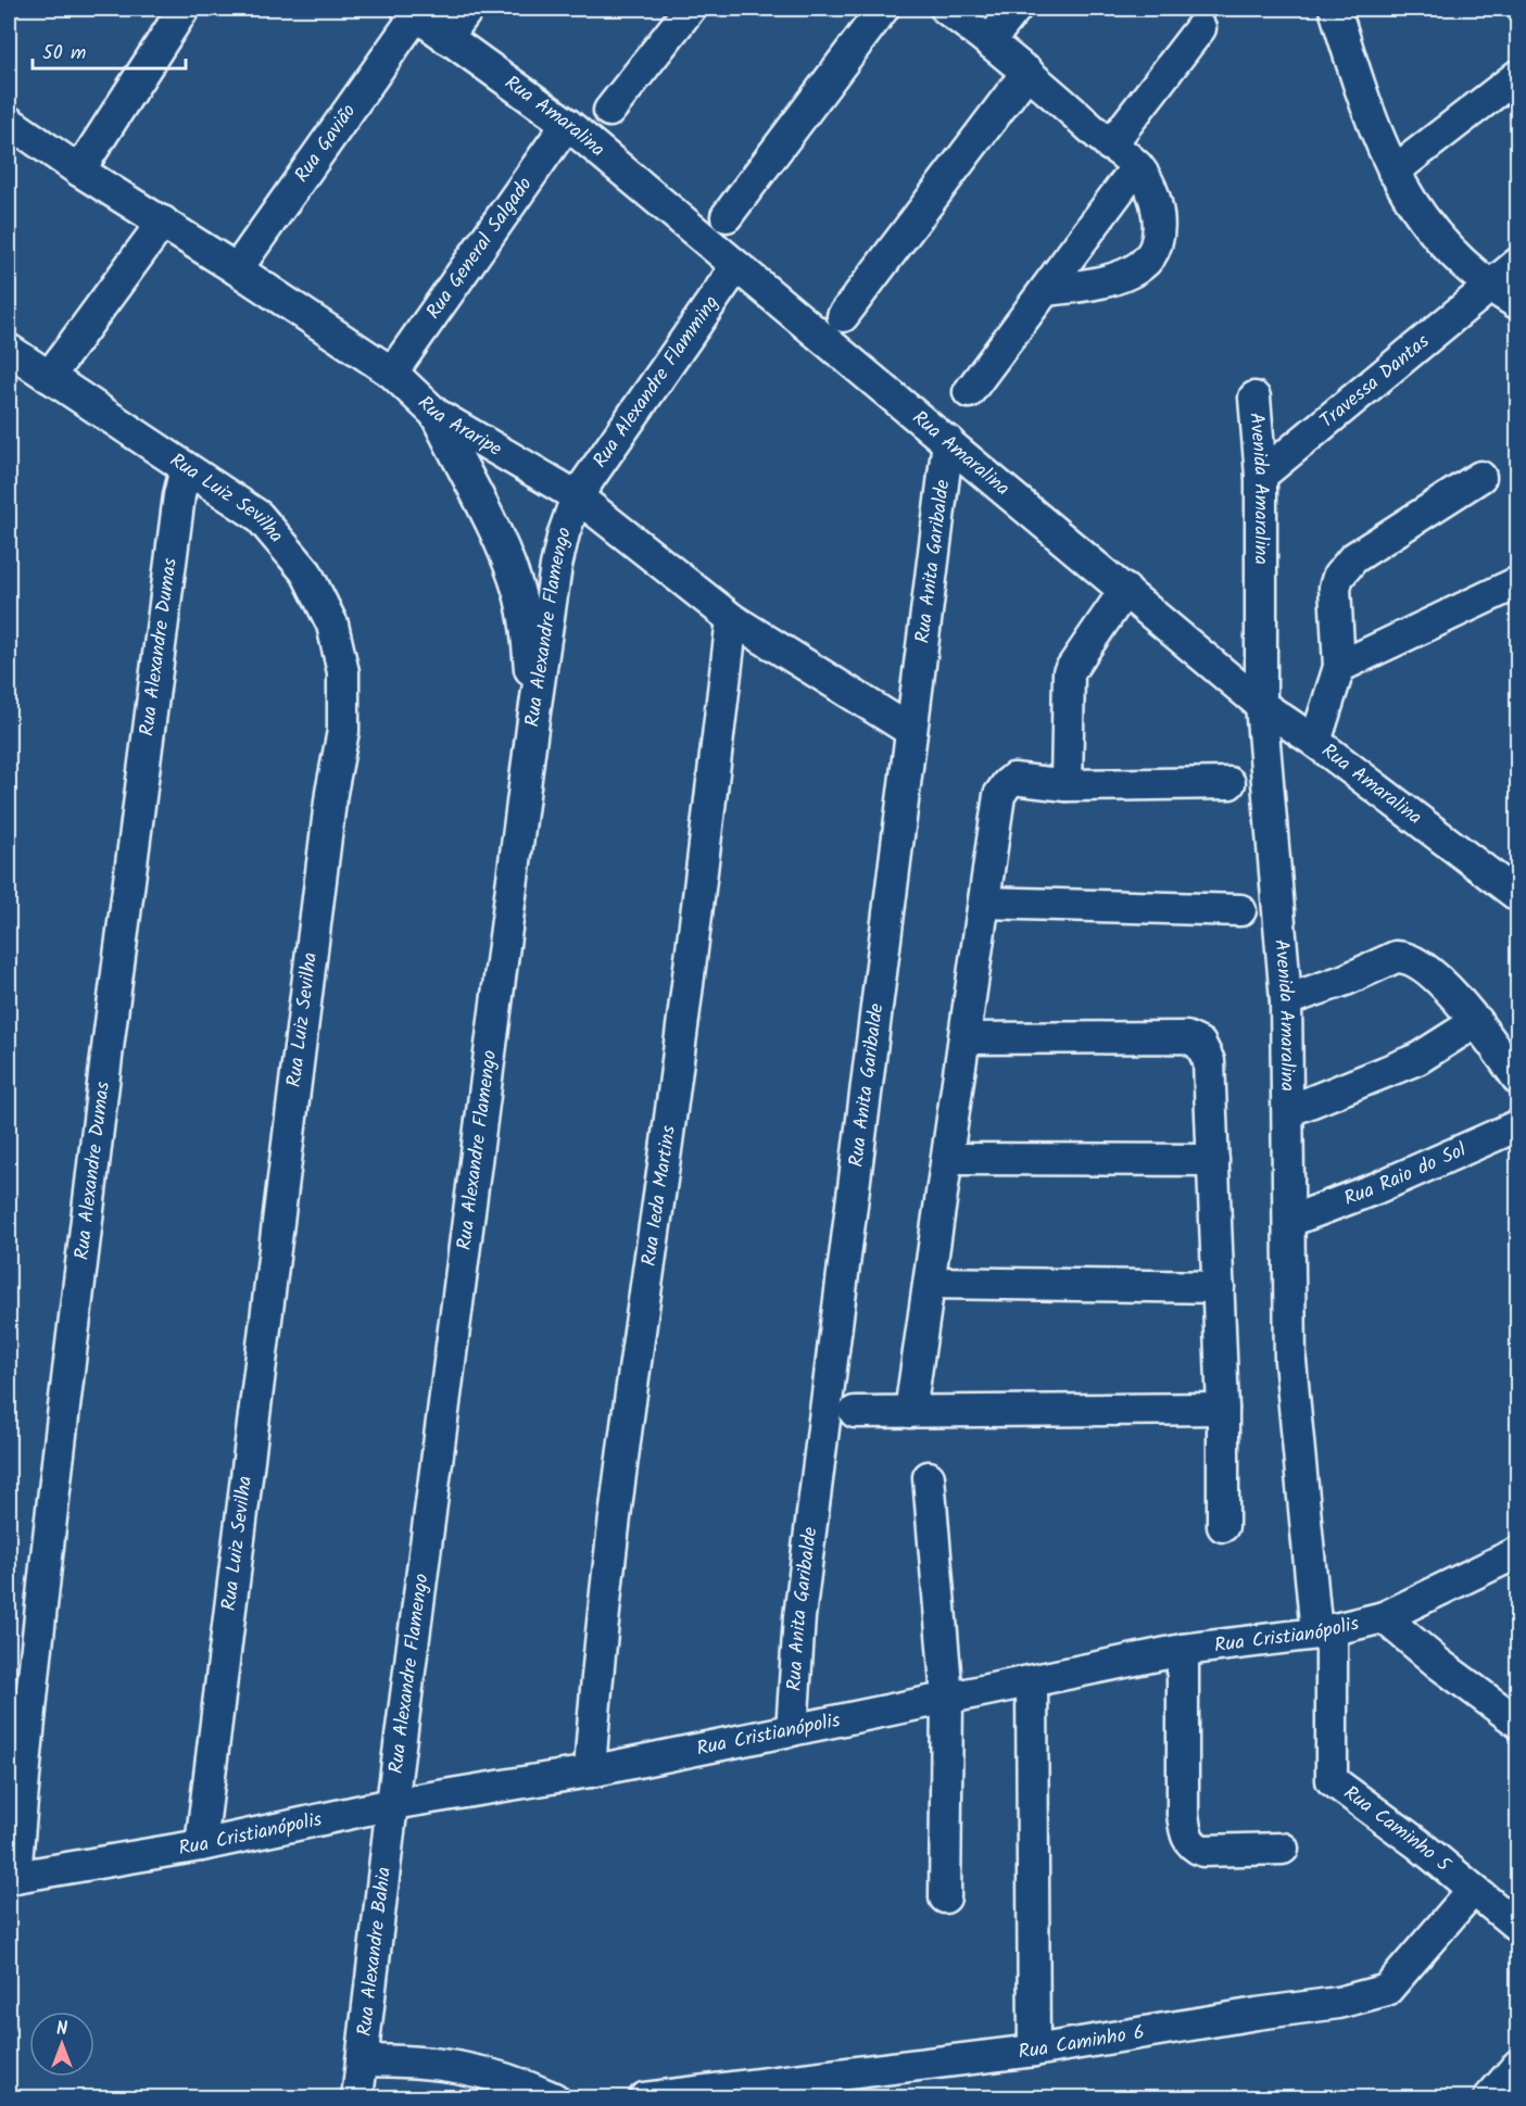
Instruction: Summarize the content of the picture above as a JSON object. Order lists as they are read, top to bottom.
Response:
{
  "streets": {
    "street": [
      "Rua Amaralina",
      "Rua Gavião",
      "Rua General Salgado",
      "Rua Alexandre Flamming",
      "Travessa Dantas",
      "Rua Araripe",
      "Avenida Amaralina",
      "Rua Luiz Sevilha",
      "Rua Anita Garibalde",
      "Rua Alexandre Flamengo",
      "Rua Alexandre Dumas",
      "Rua Raio do Sol",
      "Rua Ieda Martins",
      "Rua Cristianópolis",
      "Rua Caminho 5",
      "Rua Alexandre Bahia",
      "Rua Caminho 6"
    ]
  },
  "crossings": [
    ["Rua Amaralina", "Rua Gavião"],
    ["Rua Amaralina", "Rua General Salgado"],
    ["Rua Amaralina", "Rua Alexandre Flamming"],
    ["Rua Amaralina", "Avenida Amaralina"],
    ["Rua Amaralina", "Rua Anita Garibalde"],
    ["Rua Gavião", "Rua Araripe"],
    ["Rua General Salgado", "Rua Araripe"],
    ["Rua Alexandre Flamming", "Rua Araripe"],
    ["Rua Alexandre Flamming", "Rua Alexandre Flamengo"],
    ["Travessa Dantas", "Avenida Amaralina"],
    ["Rua Araripe", "Rua Anita Garibalde"],
    ["Rua Araripe", "Rua Alexandre Flamengo"],
    ["Rua Araripe", "Rua Ieda Martins"],
    ["Avenida Amaralina", "Rua Raio do Sol"],
    ["Avenida Amaralina", "Rua Cristianópolis"],
    ["Avenida Amaralina", "Rua Caminho 5"],
    ["Rua Luiz Sevilha", "Rua Alexandre Dumas"],
    ["Rua Luiz Sevilha", "Rua Cristianópolis"],
    ["Rua Anita Garibalde", "Rua Cristianópolis"],
    ["Rua Alexandre Flamengo", "Rua Cristianópolis"],
    ["Rua Alexandre Flamengo", "Rua Alexandre Bahia"],
    ["Rua Alexandre Dumas", "Rua Cristianópolis"],
    ["Rua Ieda Martins", "Rua Cristianópolis"],
    ["Rua Cristianópolis", "Rua Caminho 5"],
    ["Rua Cristianópolis", "Rua Alexandre Bahia"],
    ["Rua Caminho 5", "Rua Caminho 6"]
  ],
  "scale_bar": "50 m",
  "north": "top"
}
